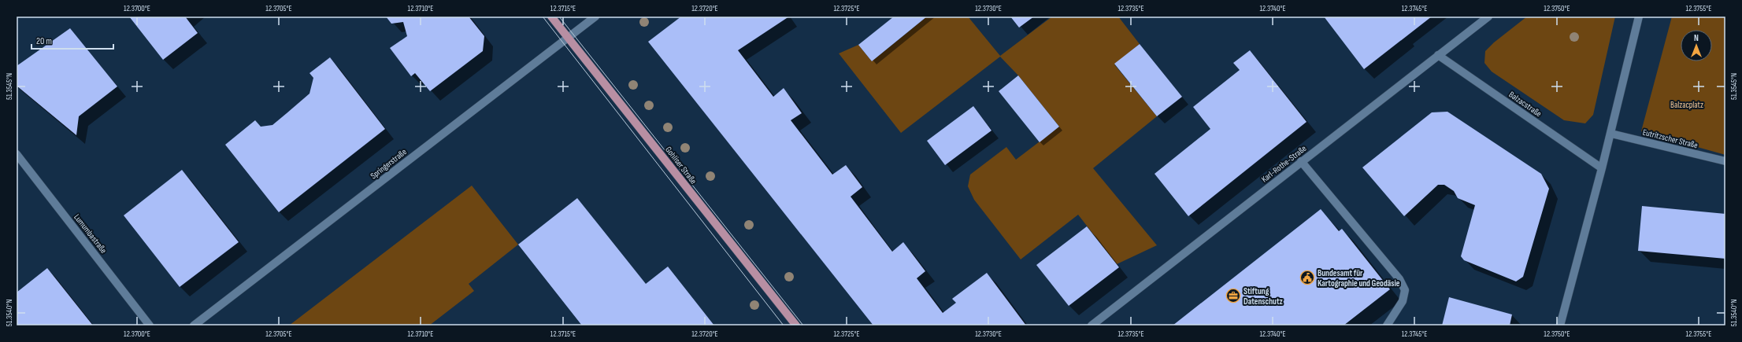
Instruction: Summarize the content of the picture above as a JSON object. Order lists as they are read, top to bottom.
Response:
{
  "streets": {
    "main road": ["Gohliser Straße"],
    "street": [
      "Balzacstraße",
      "Eutritzscher Straße",
      "Springerstraße",
      "Karl-Rothe-Straße",
      "Lumumbastraße"
    ]
  },
  "crossings": [
    ["Balzacstraße", "Karl-Rothe-Straße"],
    ["Springerstraße", "Gohliser Straße"]
  ],
  "parks": ["Balzacplatz"],
  "places": {
    "public building": ["Bundesamt für Kartographie und Geodäsie"],
    "office": ["Stiftung Datenschutz"]
  },
  "scale_bar": "20 m",
  "north": "top",
  "coordinates": [
    "12.3700°E",
    "12.3705°E",
    "12.3710°E",
    "12.3715°E",
    "12.3720°E",
    "12.3725°E",
    "12.3730°E",
    "12.3735°E",
    "12.3740°E",
    "12.3745°E",
    "12.3750°E",
    "12.3755°E",
    "51.3545°N",
    "51.3540°N"
  ]
}
